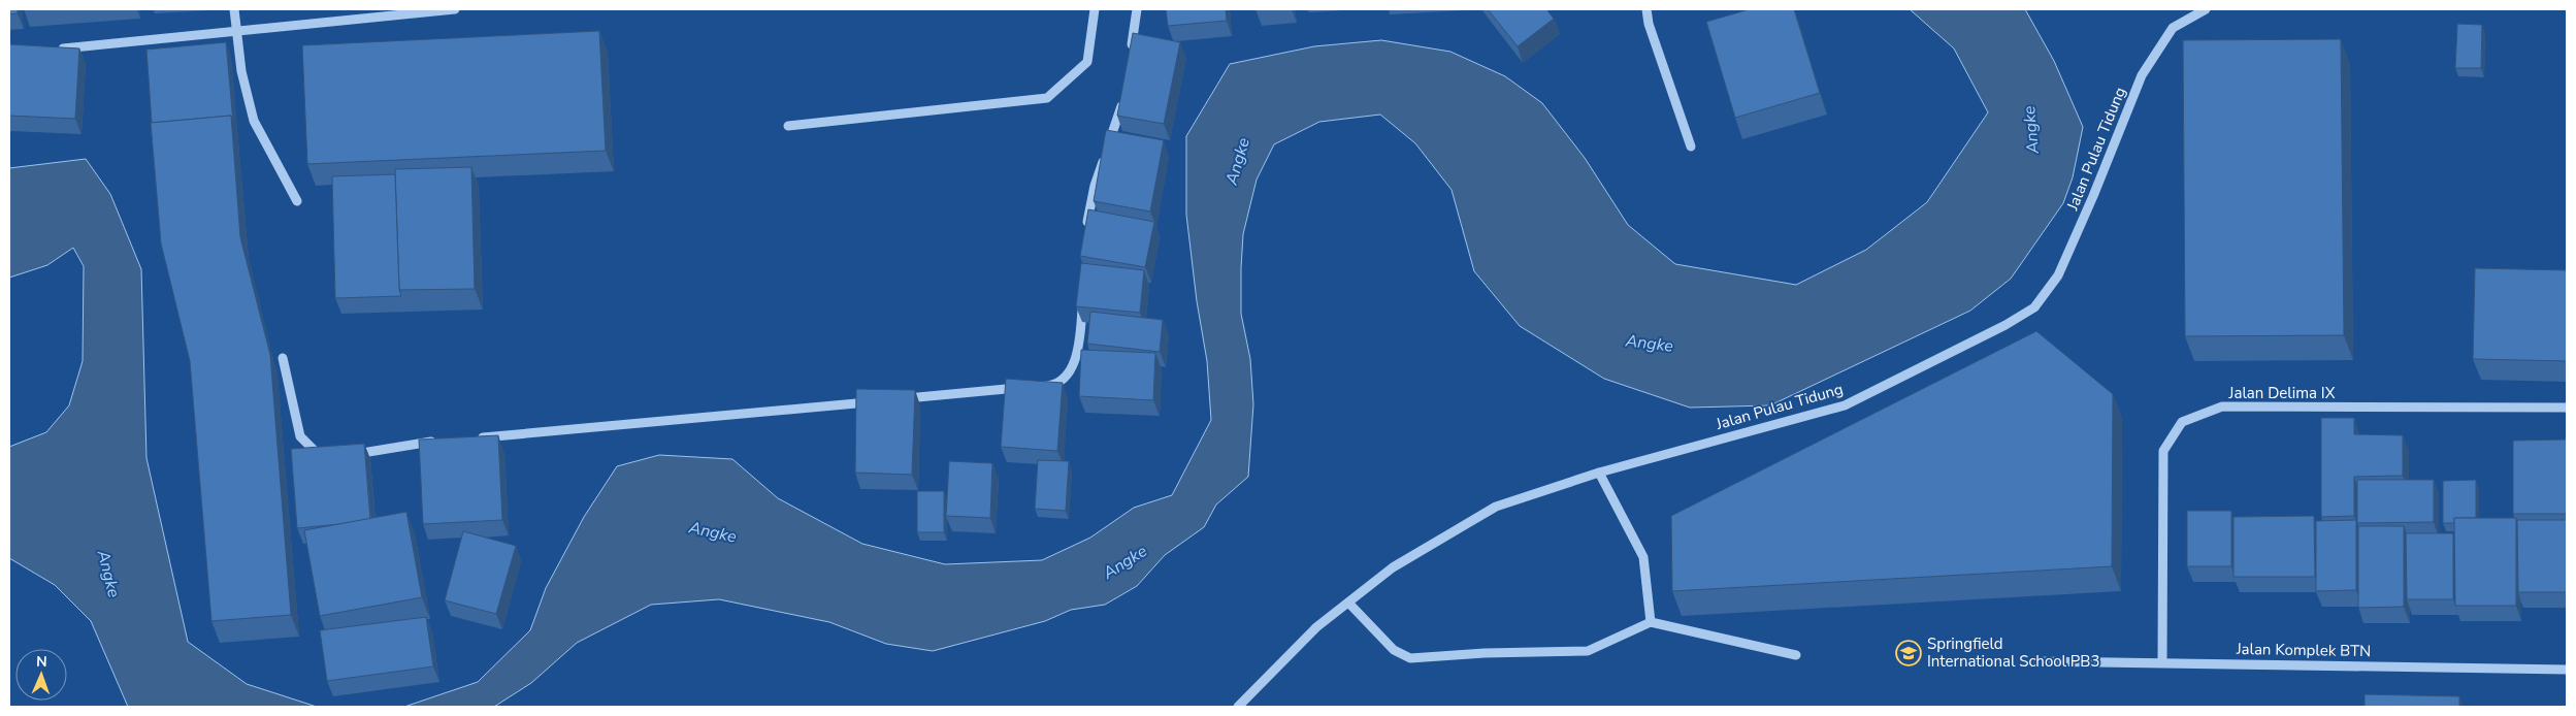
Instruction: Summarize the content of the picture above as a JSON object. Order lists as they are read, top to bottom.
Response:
{
  "streets": {
    "street": ["Jalan Pulau Tidung", "Jalan Delima IX", "Jalan Komplek BTN"]
  },
  "crossings": [
    ["Jalan Delima IX", "Jalan Komplek BTN"]
  ],
  "water": ["Angke"],
  "places": {
    "school or university": ["Springfield International School PB3"]
  },
  "north": "top"
}
